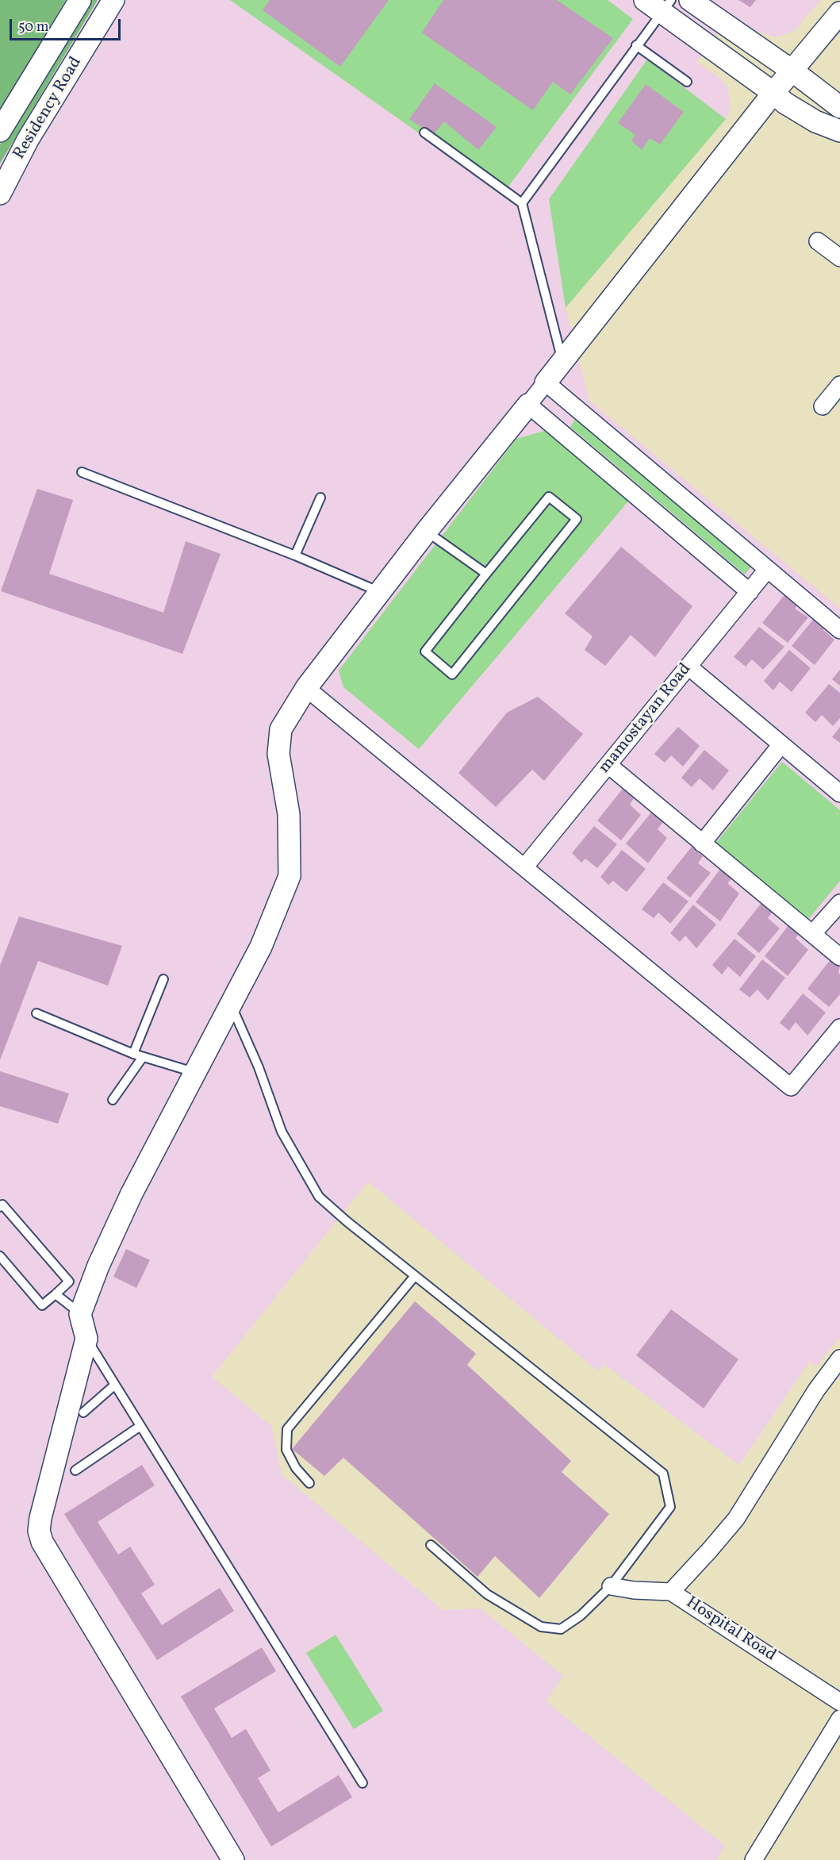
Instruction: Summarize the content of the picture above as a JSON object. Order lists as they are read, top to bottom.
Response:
{
  "streets": {
    "street": ["Residency Road", "mamostayan Road", "Hospital Road"]
  },
  "scale_bar": "50 m"
}
